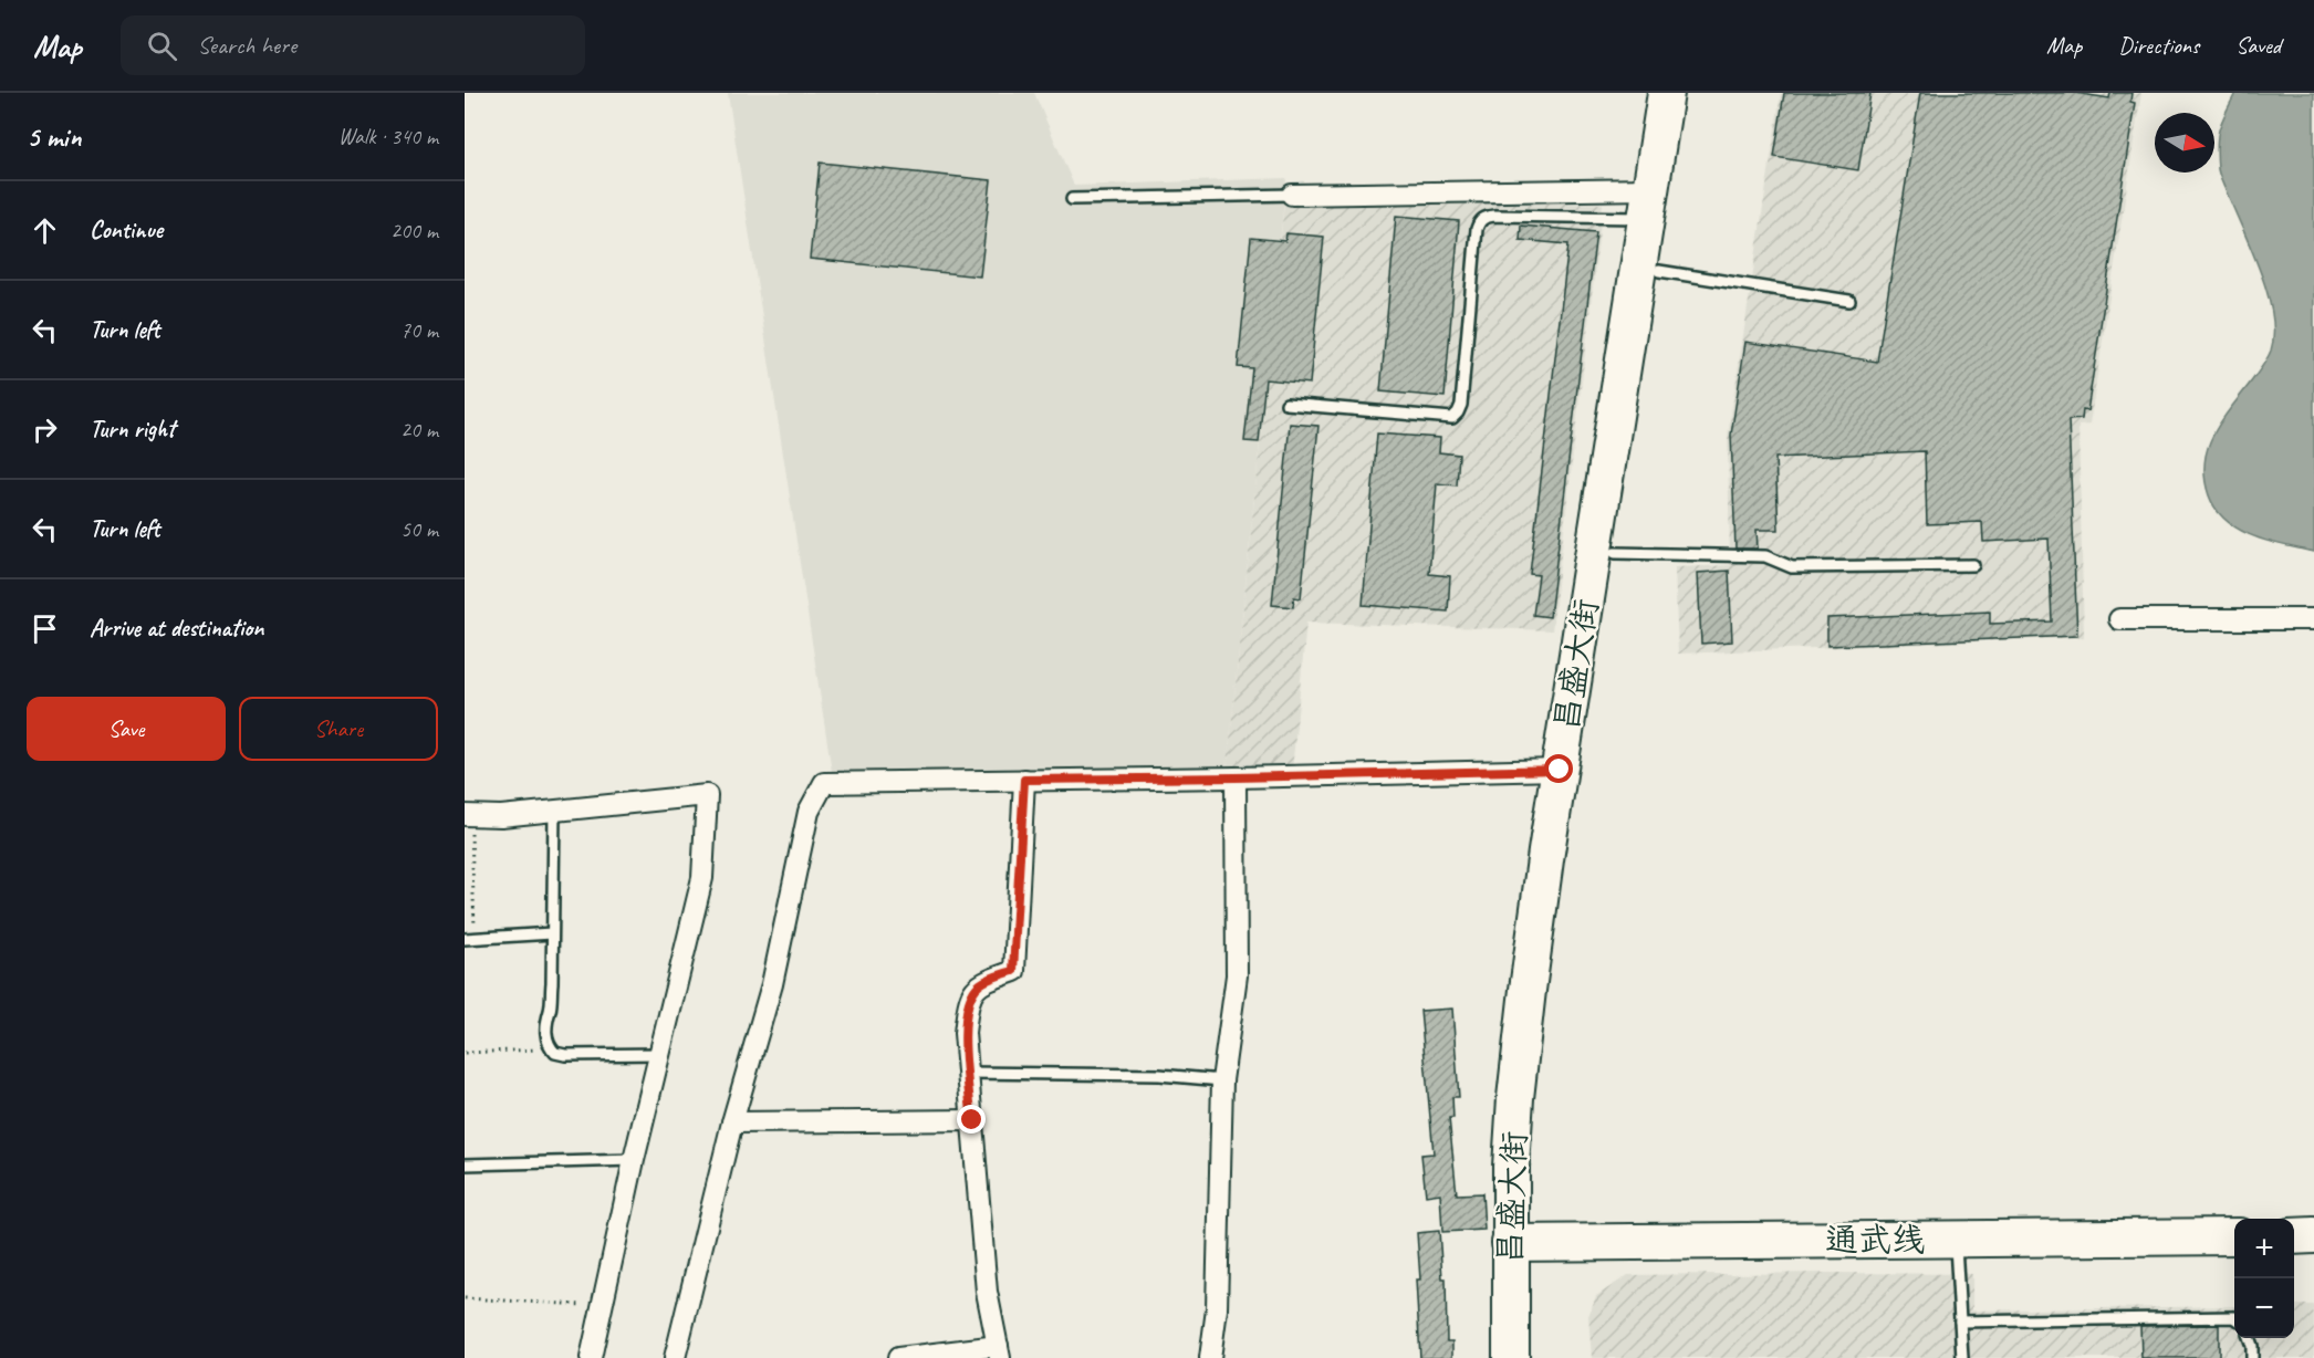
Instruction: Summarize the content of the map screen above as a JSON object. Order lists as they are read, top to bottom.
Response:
{
  "streets": {
    "highway": ["昌盛大街", "通武线"]
  },
  "crossings": [
    ["昌盛大街", "通武线"]
  ],
  "north": "right",
  "page": {
    "header": "Map",
    "search": "Search here",
    "nav": ["Map", "Directions", "Saved"],
    "heading": ["5 min", "Walk · 340 m"],
    "list": [
      ["Continue", "200 m"],
      ["Turn left", "70 m"],
      ["Turn right", "20 m"],
      ["Turn left", "50 m"],
      "Arrive at destination"
    ],
    "buttons": ["Save", "Share"],
    "map_buttons": ["+", "−"]
  }
}
